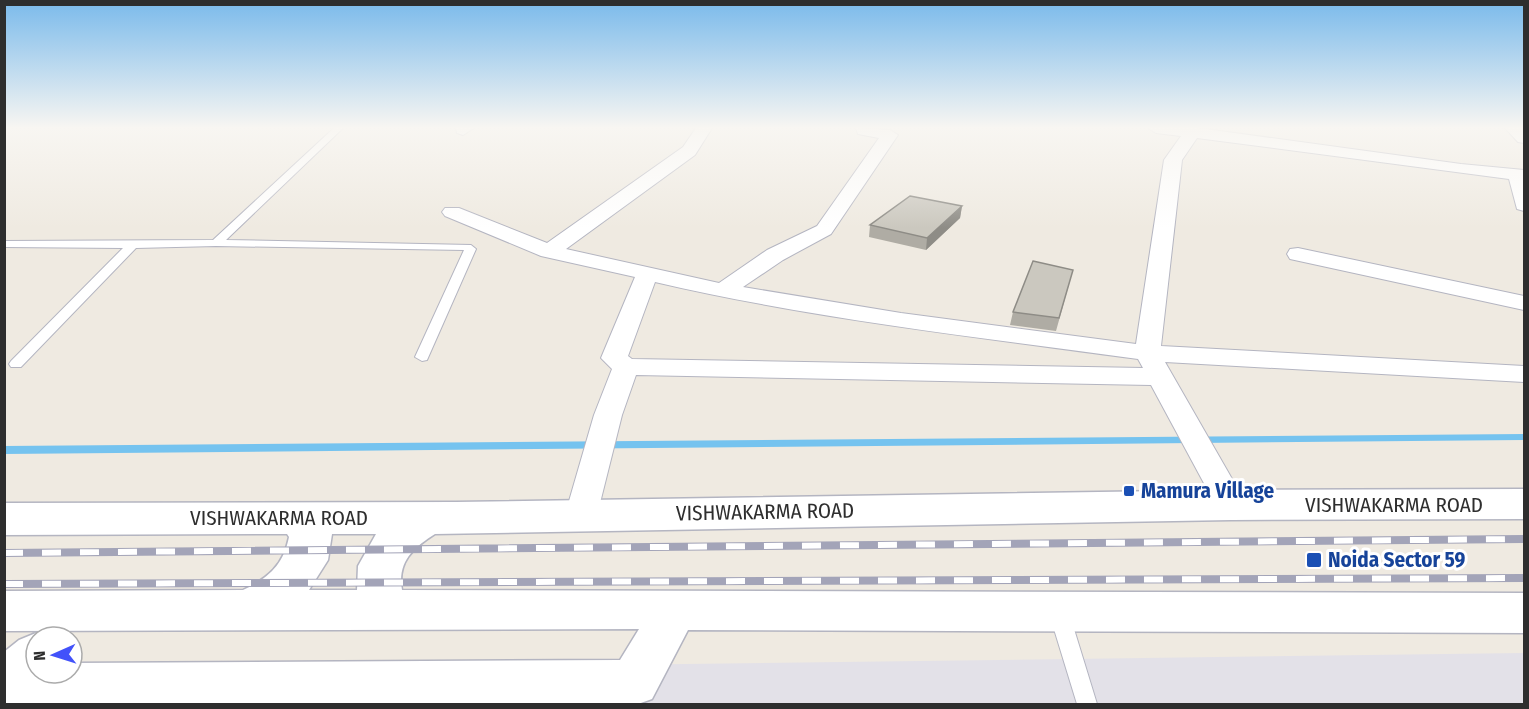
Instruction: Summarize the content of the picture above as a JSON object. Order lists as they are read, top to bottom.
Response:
{
  "streets": {
    "main road": ["VISHWAKARMA ROAD"]
  },
  "places": {
    "transit": ["Mamura Village", "Noida Sector 59"]
  },
  "north": "left"
}
